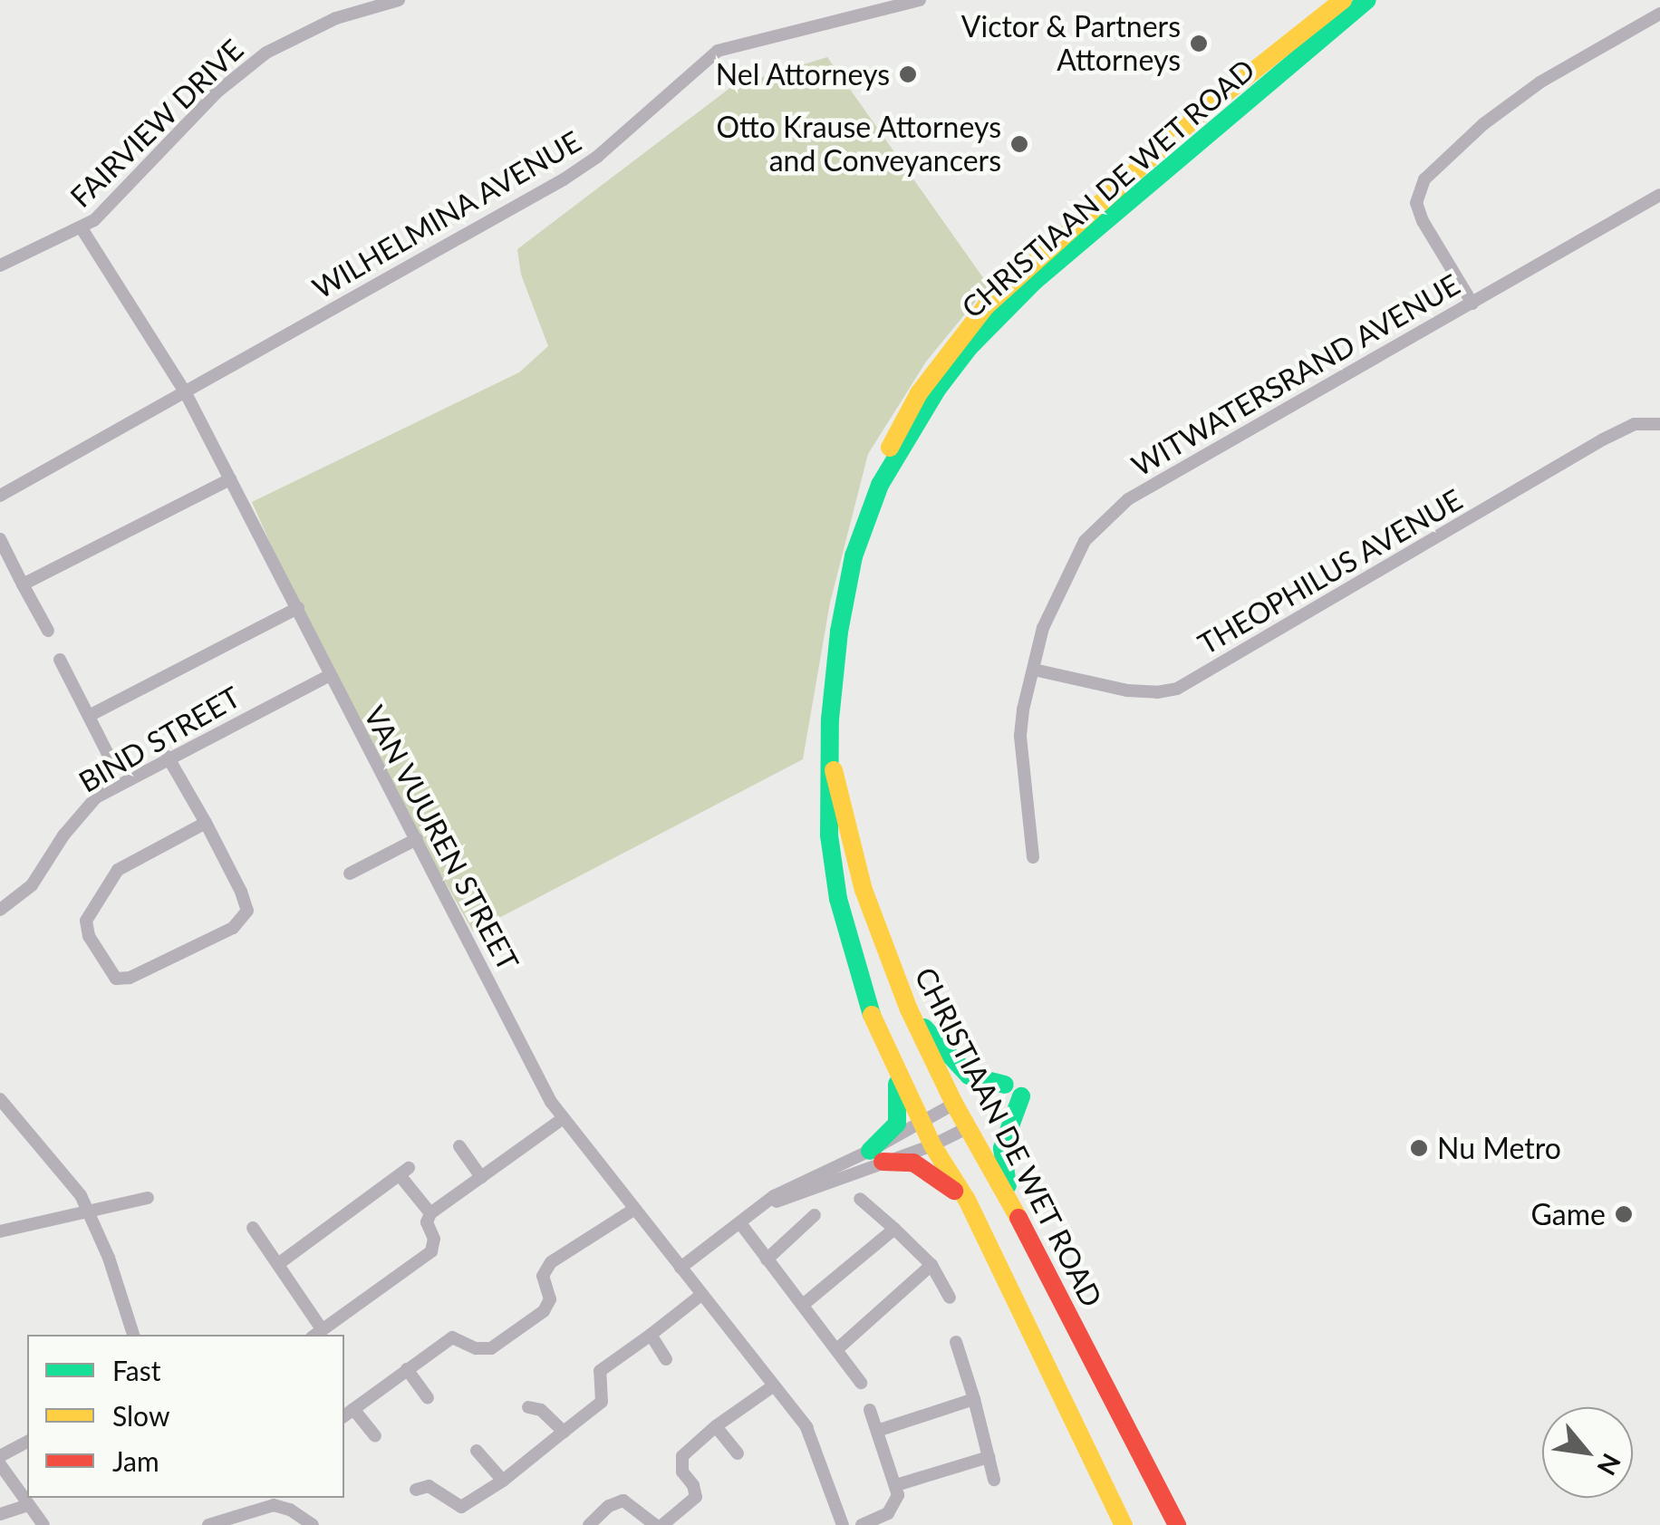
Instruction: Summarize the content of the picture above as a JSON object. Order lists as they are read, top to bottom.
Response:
{
  "streets": {
    "main road": ["CHRISTIAAN DE WET ROAD"],
    "street": [
      "FAIRVIEW DRIVE",
      "WILHELMINA AVENUE",
      "WITWATERSRAND AVENUE",
      "THEOPHILUS AVENUE",
      "BIND STREET",
      "VAN VUUREN STREET"
    ]
  },
  "crossings": [
    ["FAIRVIEW DRIVE", "VAN VUUREN STREET"],
    ["WILHELMINA AVENUE", "VAN VUUREN STREET"],
    ["WITWATERSRAND AVENUE", "THEOPHILUS AVENUE"],
    ["BIND STREET", "VAN VUUREN STREET"]
  ],
  "places": [
    "Victor & Partners Attorneys",
    "Nel Attorneys",
    "Otto Krause Attorneys and Conveyancers",
    "Nu Metro",
    "Game"
  ],
  "legend": ["Fast", "Slow", "Jam"],
  "north": "bottom right"
}
